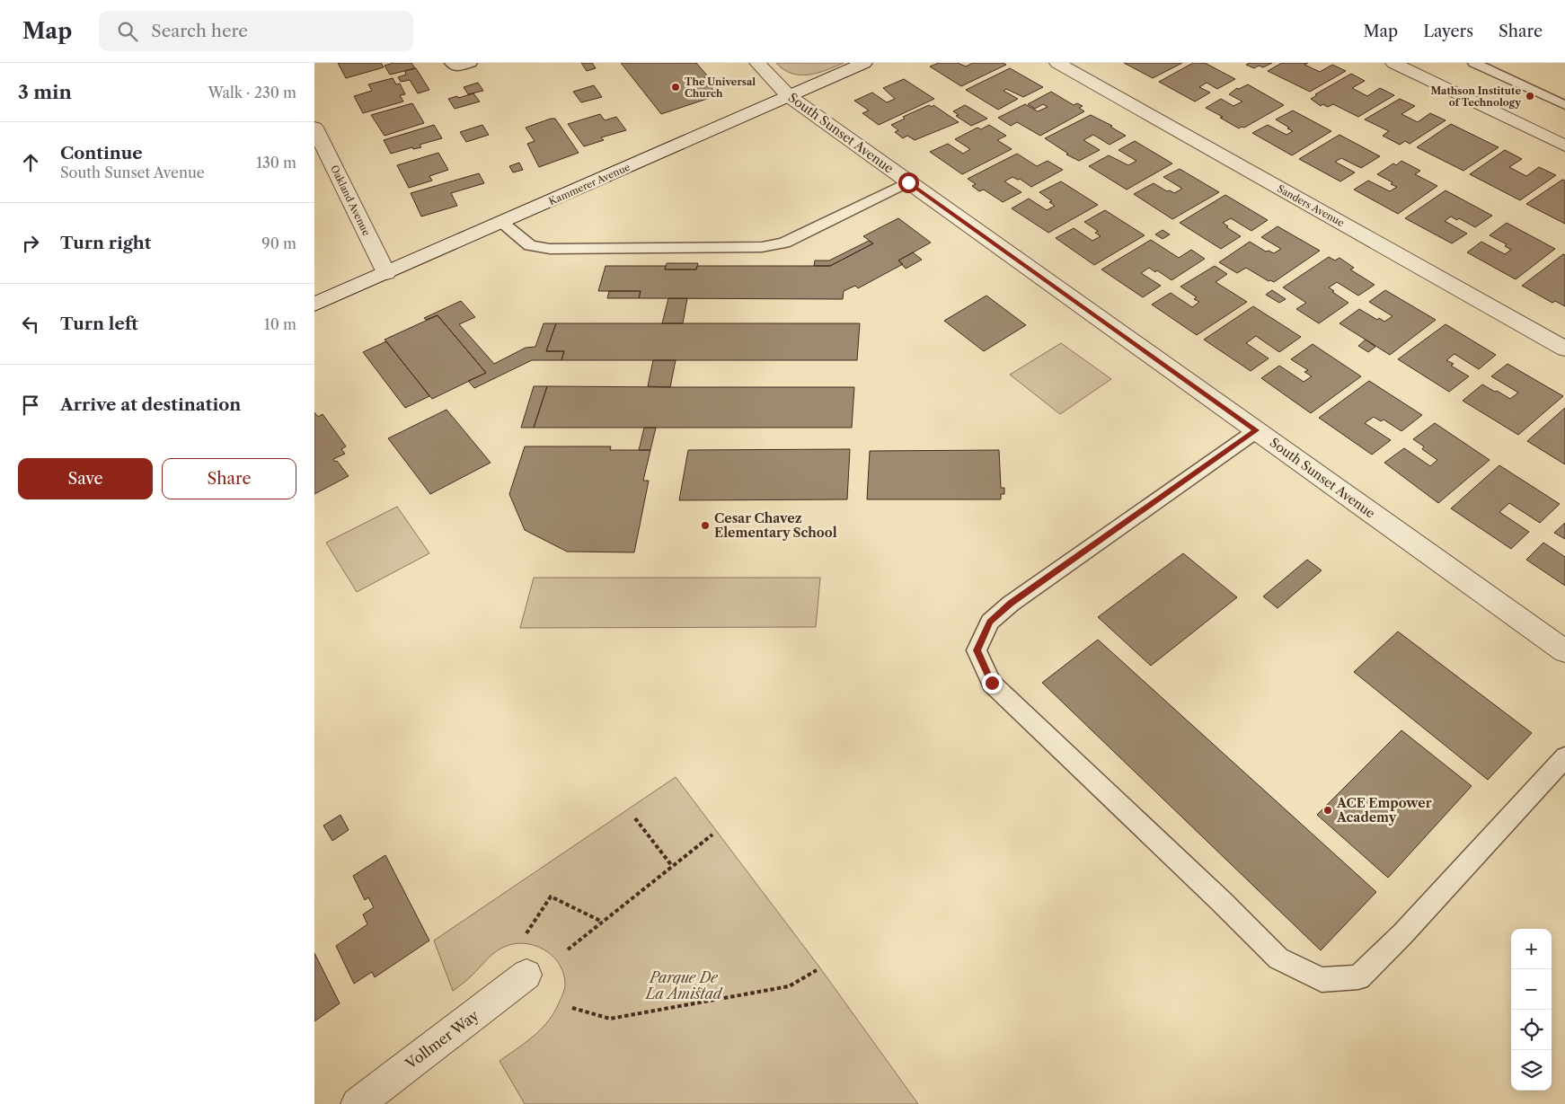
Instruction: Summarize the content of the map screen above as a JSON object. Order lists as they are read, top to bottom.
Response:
{
  "streets": {
    "street": [
      "South Sunset Avenue",
      "Kammerer Avenue",
      "Oakland Avenue",
      "Sanders Avenue",
      "Vollmer Way"
    ]
  },
  "crossings": [
    ["South Sunset Avenue", "Kammerer Avenue"],
    ["Kammerer Avenue", "Oakland Avenue"]
  ],
  "parks": ["Parque De La Amistad"],
  "places": [
    "The Universal Church",
    "Mathson Institute of Technology",
    "Cesar Chavez Elementary School",
    "ACE Empower Academy"
  ],
  "page": {
    "header": "Map",
    "search": "Search here",
    "nav": ["Map", "Layers", "Share"],
    "heading": ["3 min", "Walk · 230 m"],
    "list": [
      ["Continue", "South Sunset Avenue", "130 m"],
      ["Turn right", "90 m"],
      ["Turn left", "10 m"],
      "Arrive at destination"
    ],
    "buttons": ["Save", "Share"],
    "map_buttons": ["+", "−"]
  }
}
